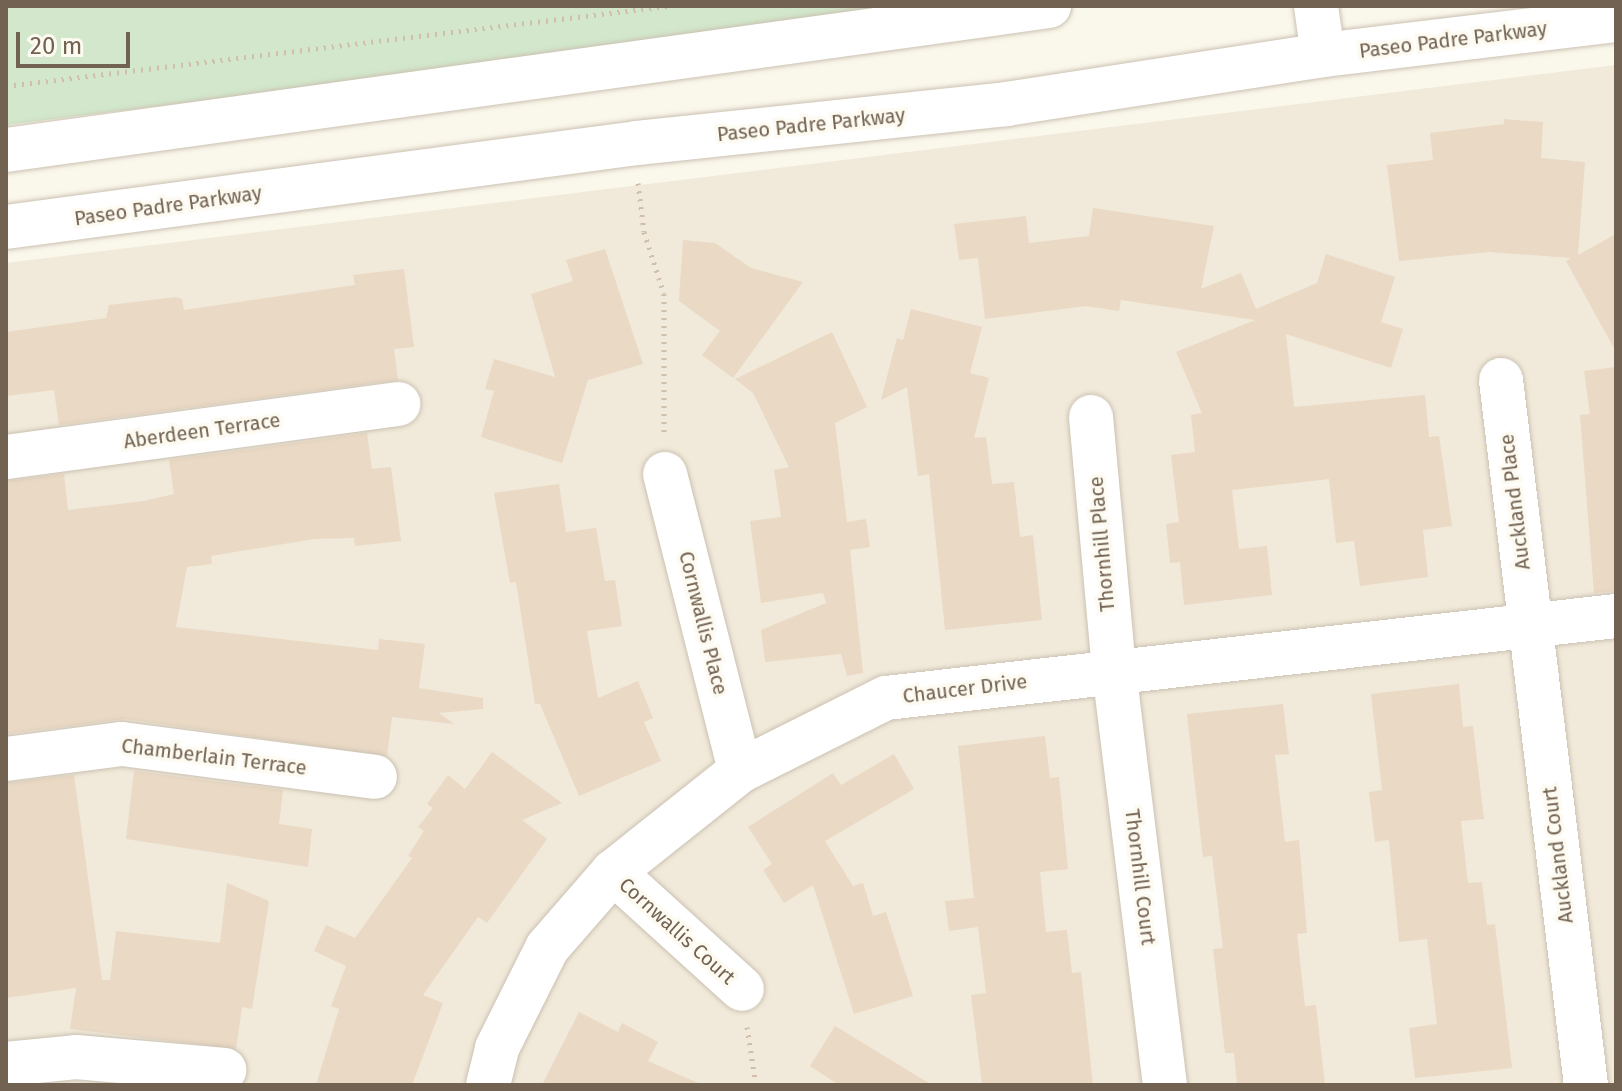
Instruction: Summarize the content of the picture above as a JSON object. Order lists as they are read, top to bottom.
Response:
{
  "streets": {
    "street": [
      "Paseo Padre Parkway",
      "Aberdeen Terrace",
      "Auckland Place",
      "Thornhill Place",
      "Cornwallis Place",
      "Chaucer Drive",
      "Chamberlain Terrace",
      "Auckland Court",
      "Thornhill Court",
      "Cornwallis Court"
    ]
  },
  "crossings": [
    ["Auckland Place", "Chaucer Drive"],
    ["Auckland Place", "Auckland Court"],
    ["Thornhill Place", "Chaucer Drive"],
    ["Thornhill Place", "Thornhill Court"],
    ["Cornwallis Place", "Chaucer Drive"],
    ["Chaucer Drive", "Auckland Court"],
    ["Chaucer Drive", "Thornhill Court"],
    ["Chaucer Drive", "Cornwallis Court"]
  ],
  "scale_bar": "20 m"
}
